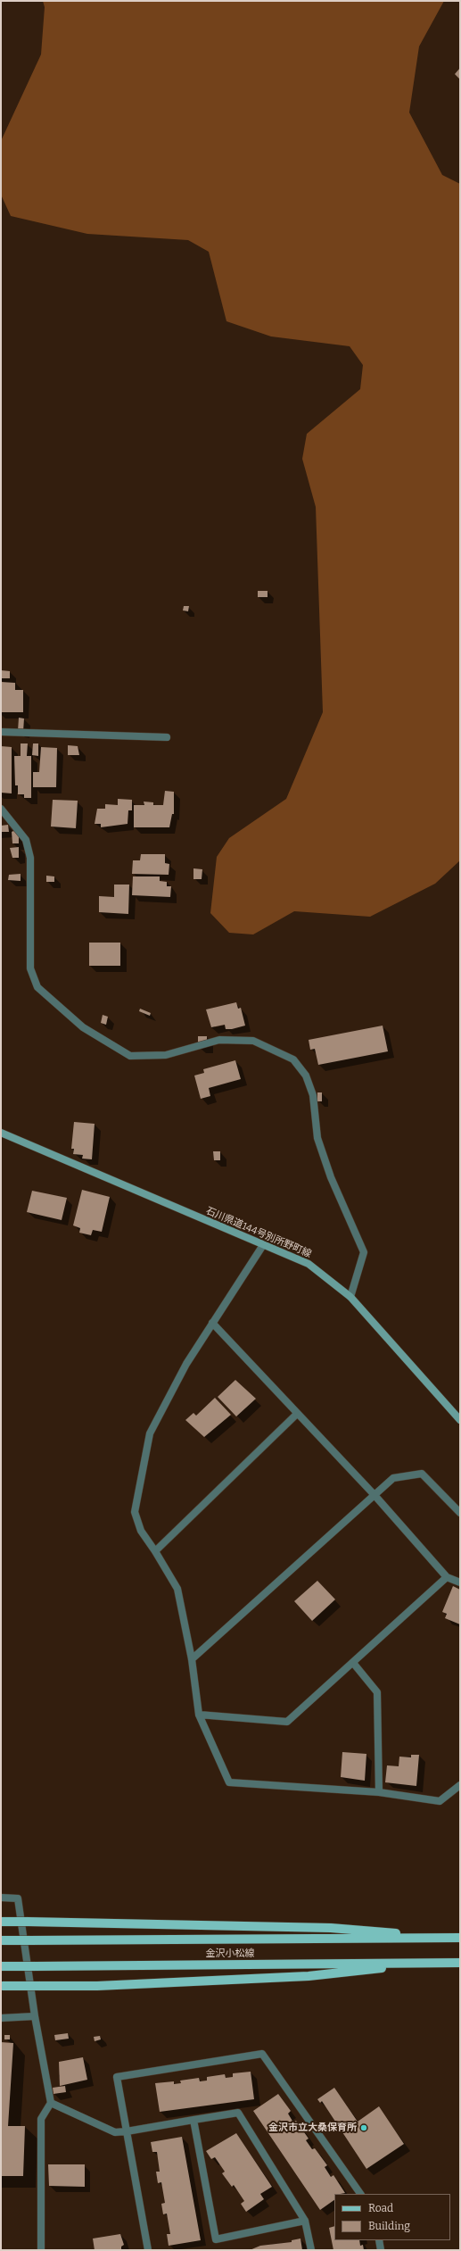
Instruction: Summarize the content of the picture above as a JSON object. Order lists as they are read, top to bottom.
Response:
{
  "streets": {
    "main road": ["石川県道144号別所野町線", "金沢小松線"]
  },
  "places": ["金沢市立大桑保育所"],
  "legend": ["Road", "Building"]
}
